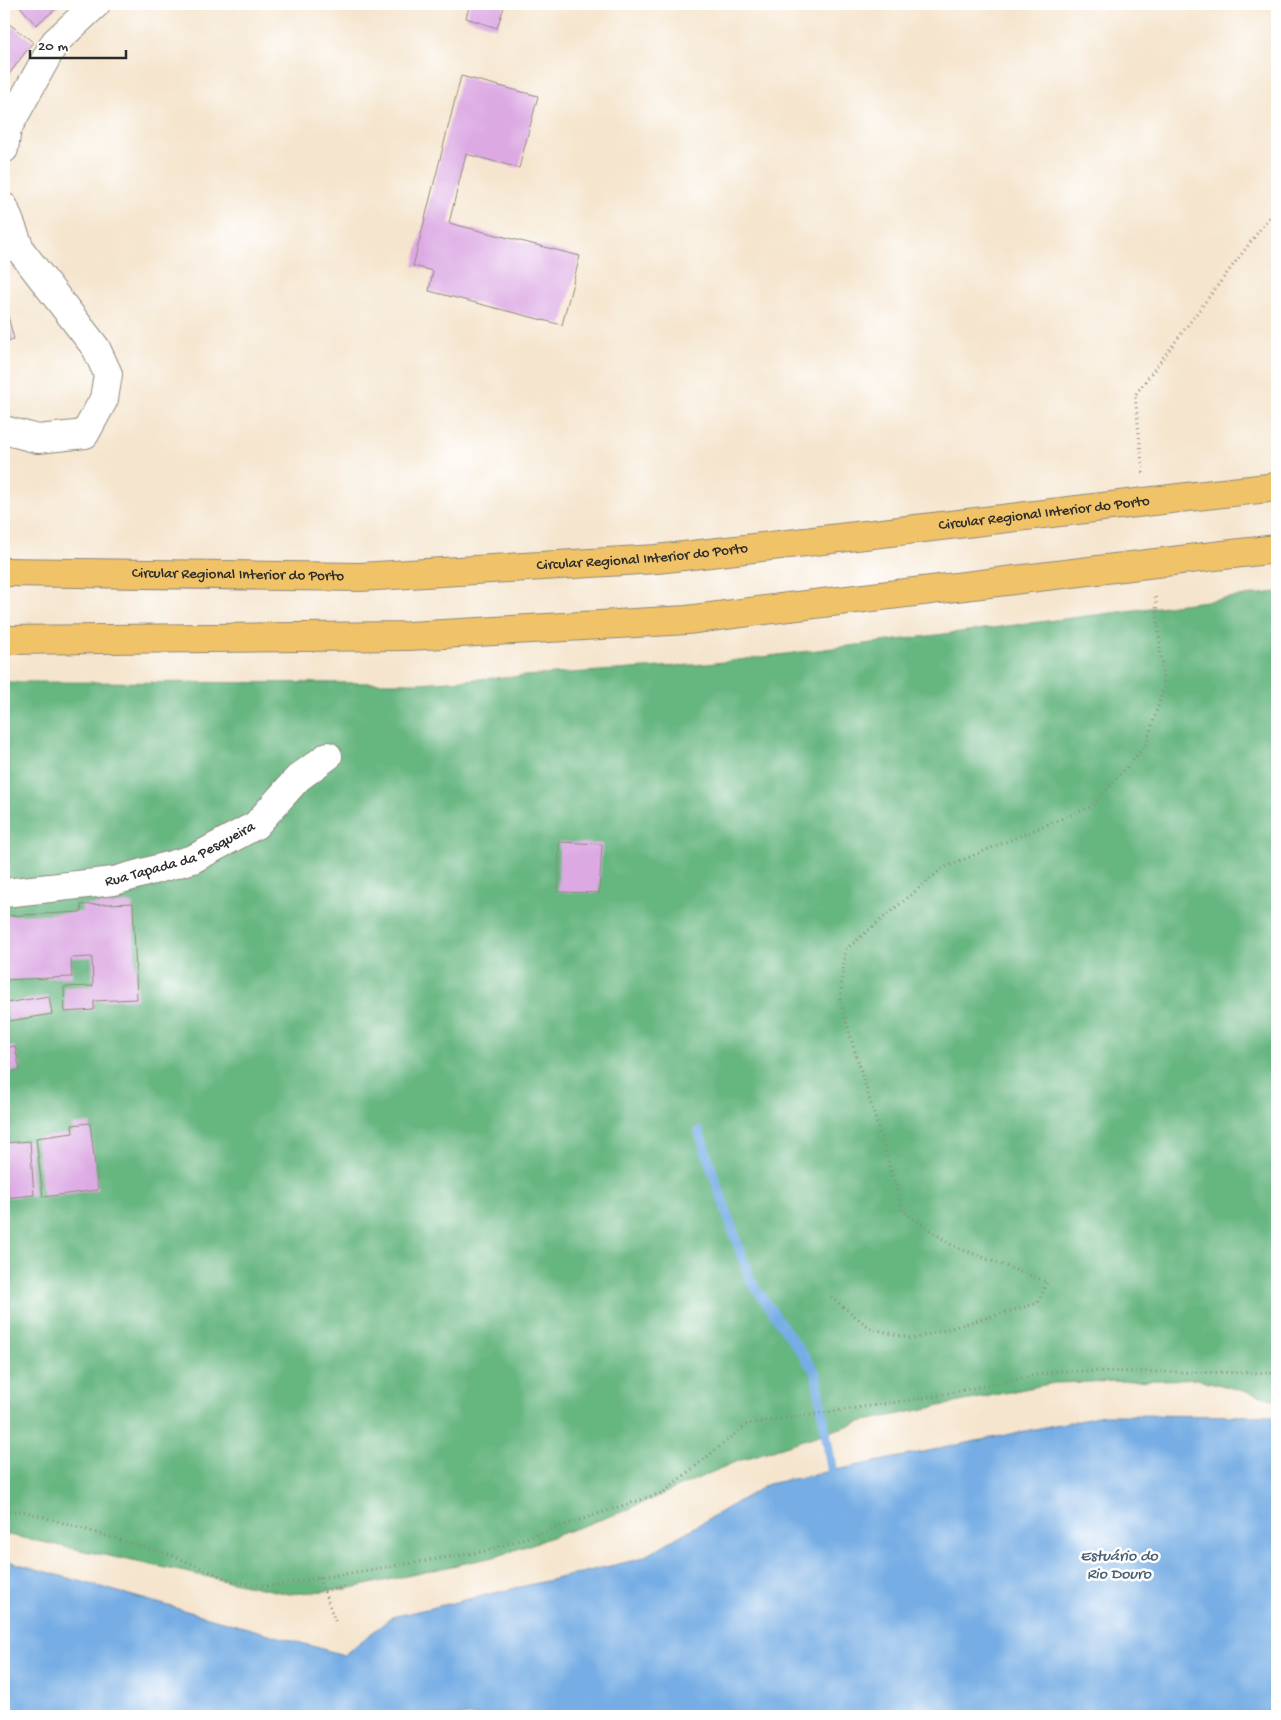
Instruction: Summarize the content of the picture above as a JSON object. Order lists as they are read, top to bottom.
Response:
{
  "streets": {
    "highway": ["Circular Regional Interior do Porto"],
    "street": ["Rua Tapada da Pesqueira"]
  },
  "water": ["Estuário do Rio Douro"],
  "scale_bar": "20 m"
}
